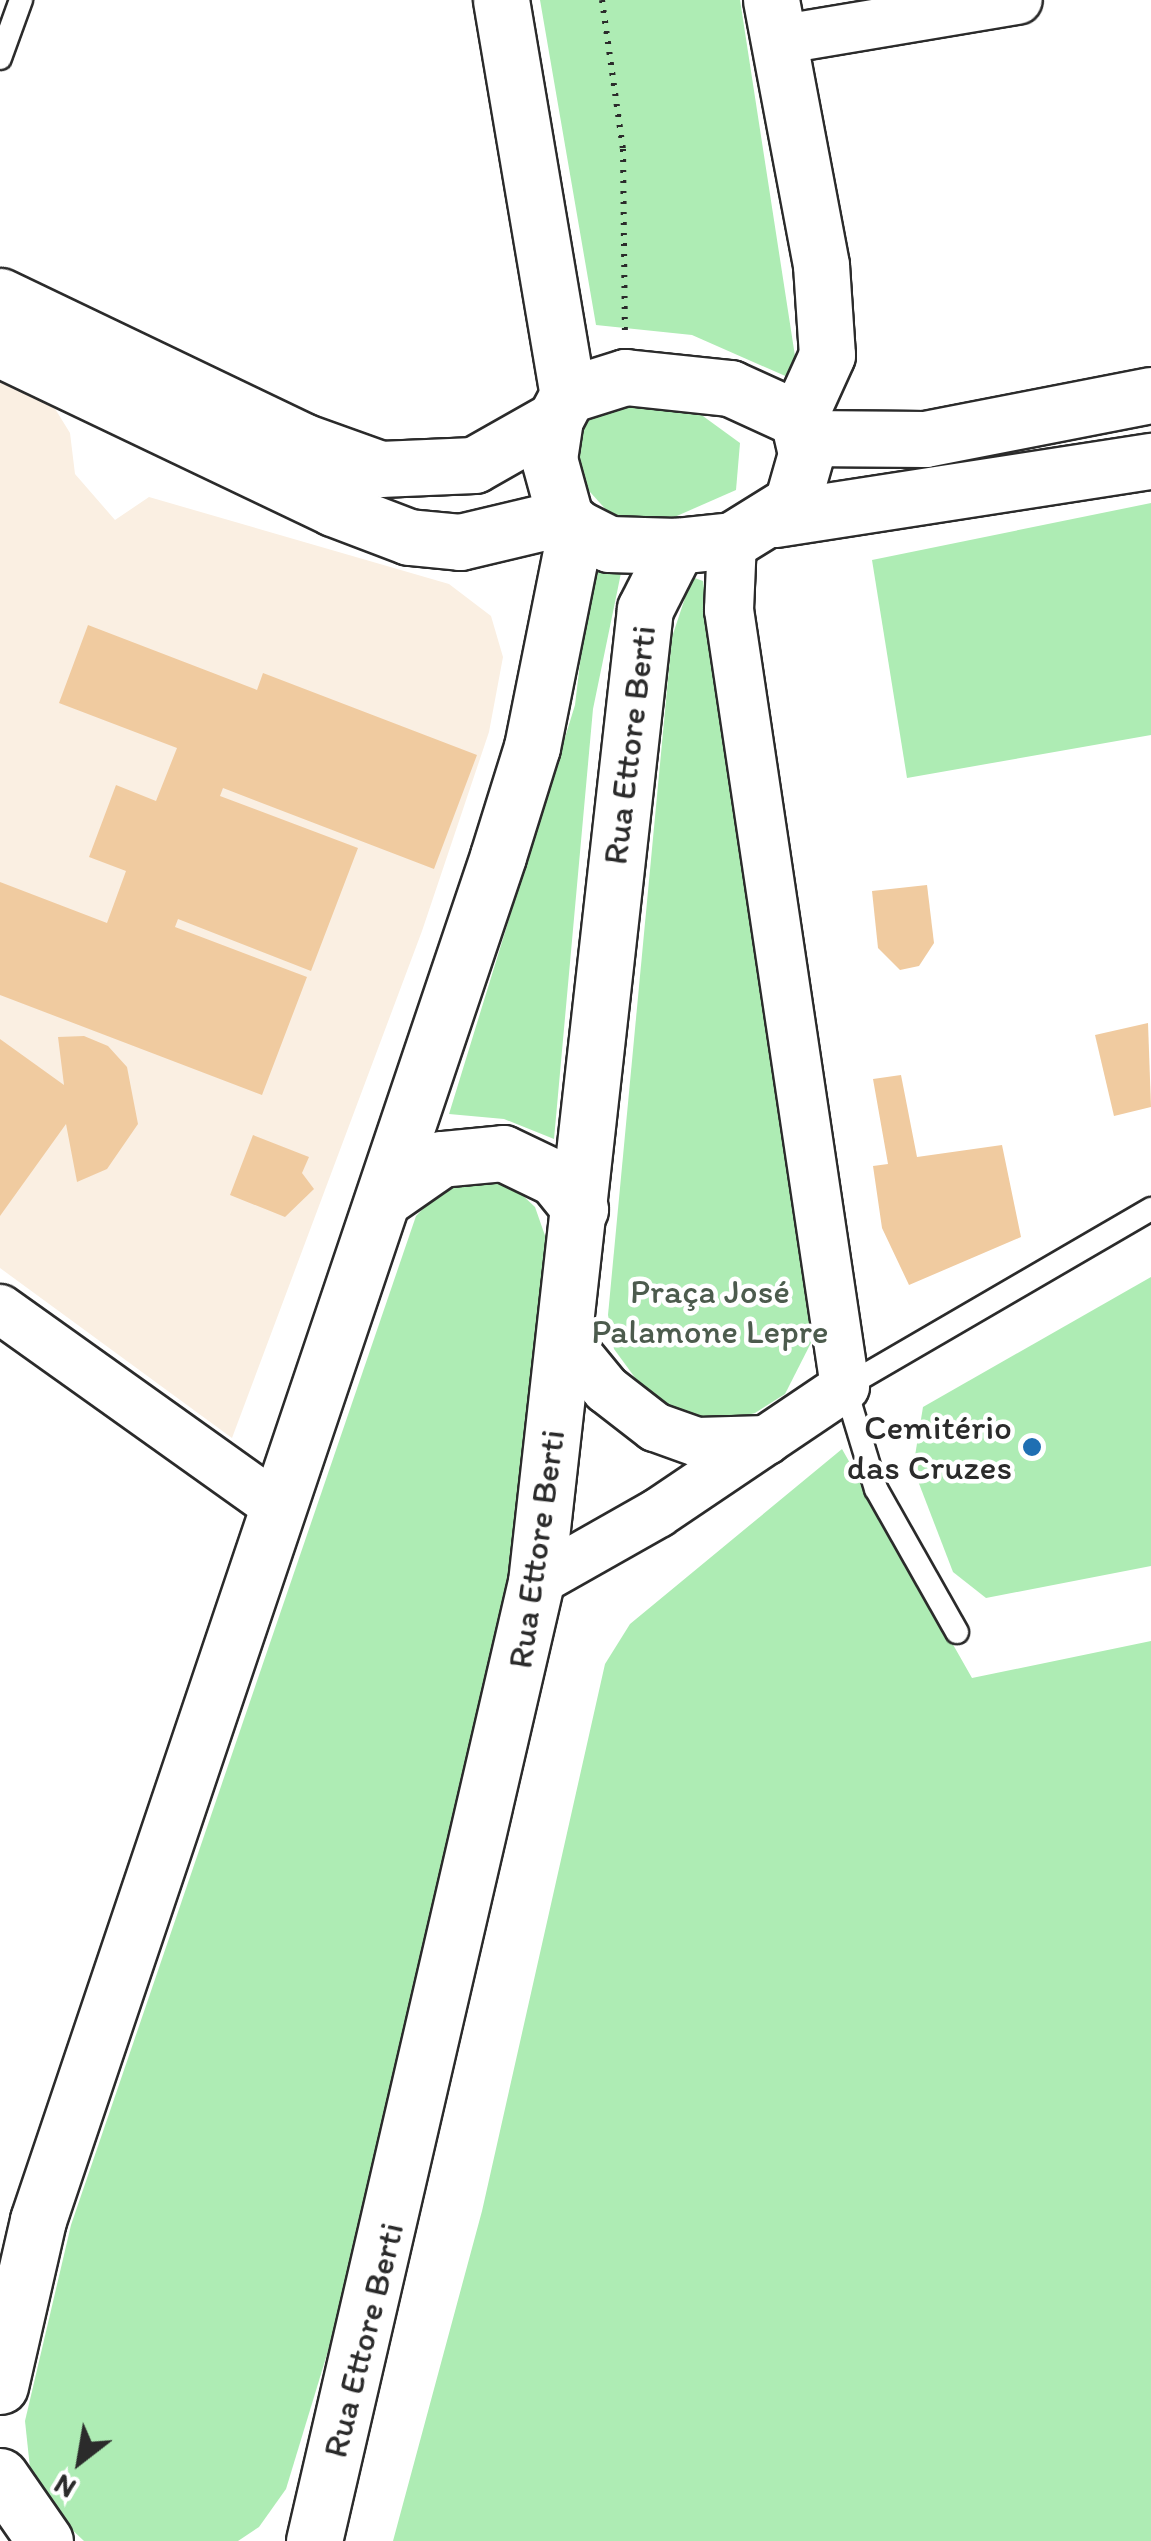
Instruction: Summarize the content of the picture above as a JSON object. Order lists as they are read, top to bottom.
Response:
{
  "streets": {
    "street": ["Rua Ettore Berti"]
  },
  "parks": ["Praça José Palamone Lepre"],
  "places": ["Cemitério das Cruzes"],
  "north": "bottom left"
}
